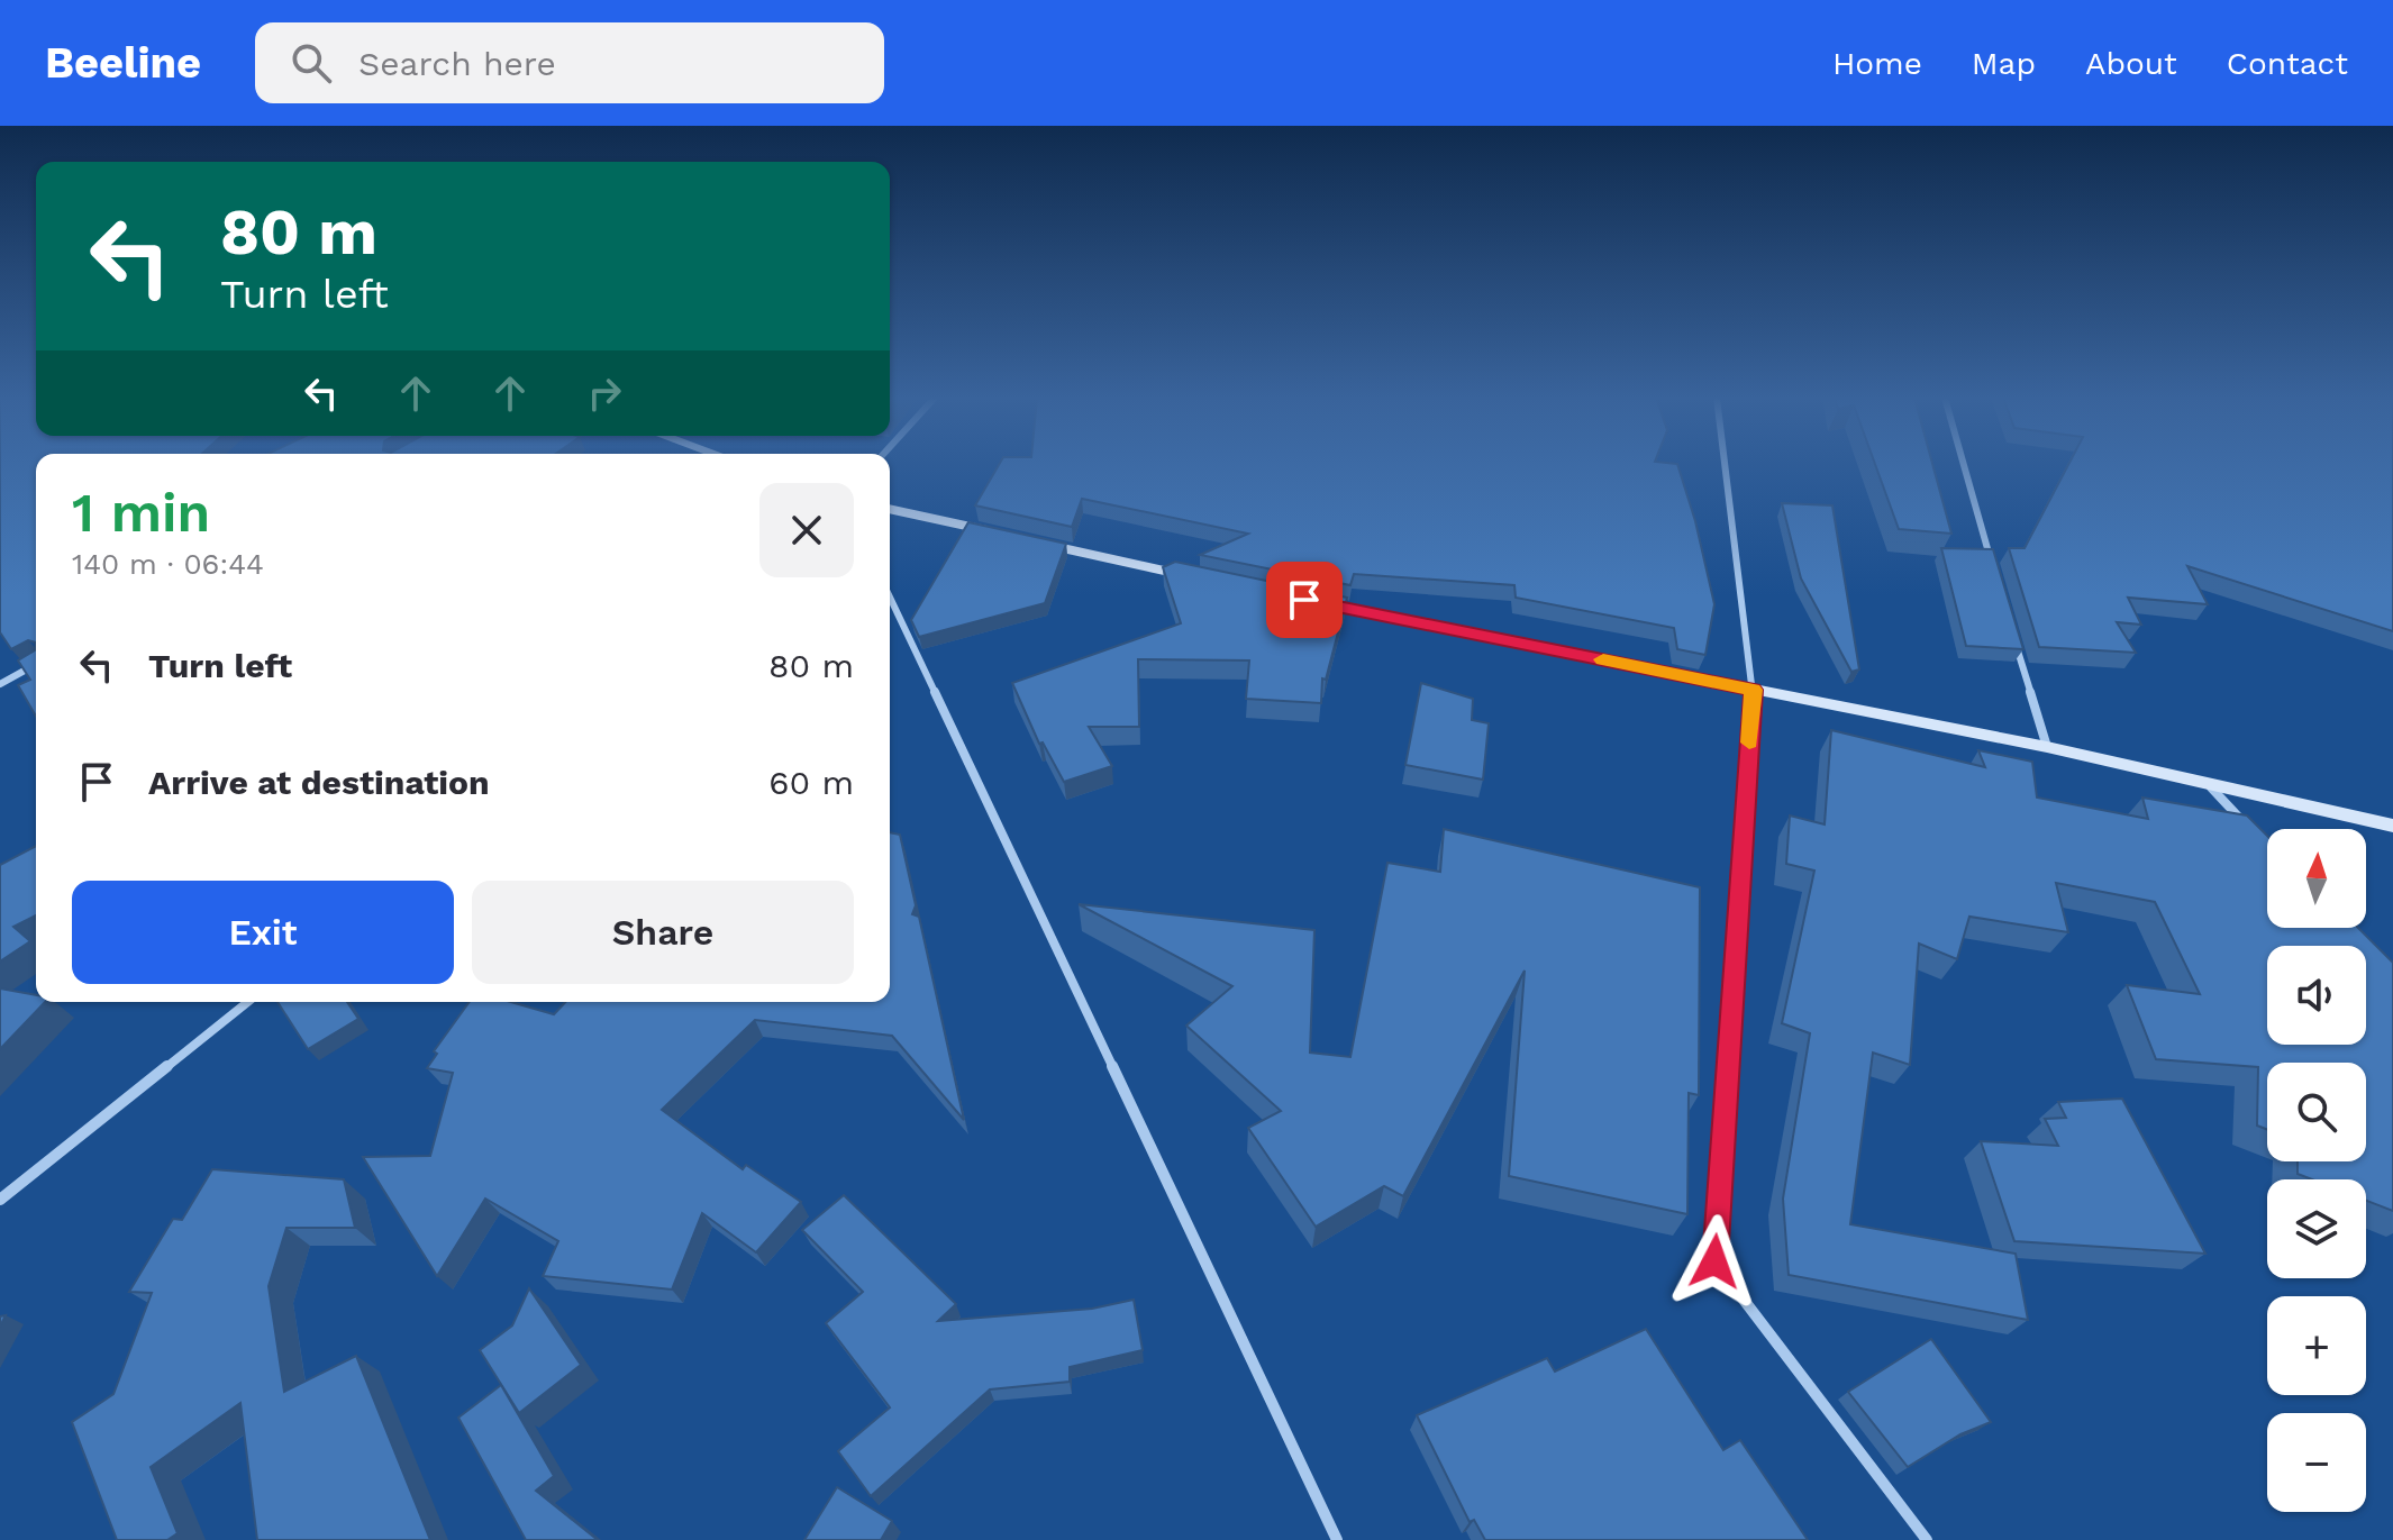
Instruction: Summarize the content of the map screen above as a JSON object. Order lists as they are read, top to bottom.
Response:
{
  "north": "top",
  "page": {
    "header": "Beeline",
    "search": "Search here",
    "nav": [
      "Home",
      "Map",
      "About",
      "Contact"
    ],
    "turn": ["80 m", "Turn left"],
    "heading": ["1 min", "140 m · 06:44"],
    "list": [
      {
        "name": "Turn left",
        "value": "80 m"
      },
      {
        "name": "Arrive at destination",
        "value": "60 m"
      }
    ],
    "map_buttons": ["+", "−"],
    "buttons": ["Exit", "Share"]
  }
}
